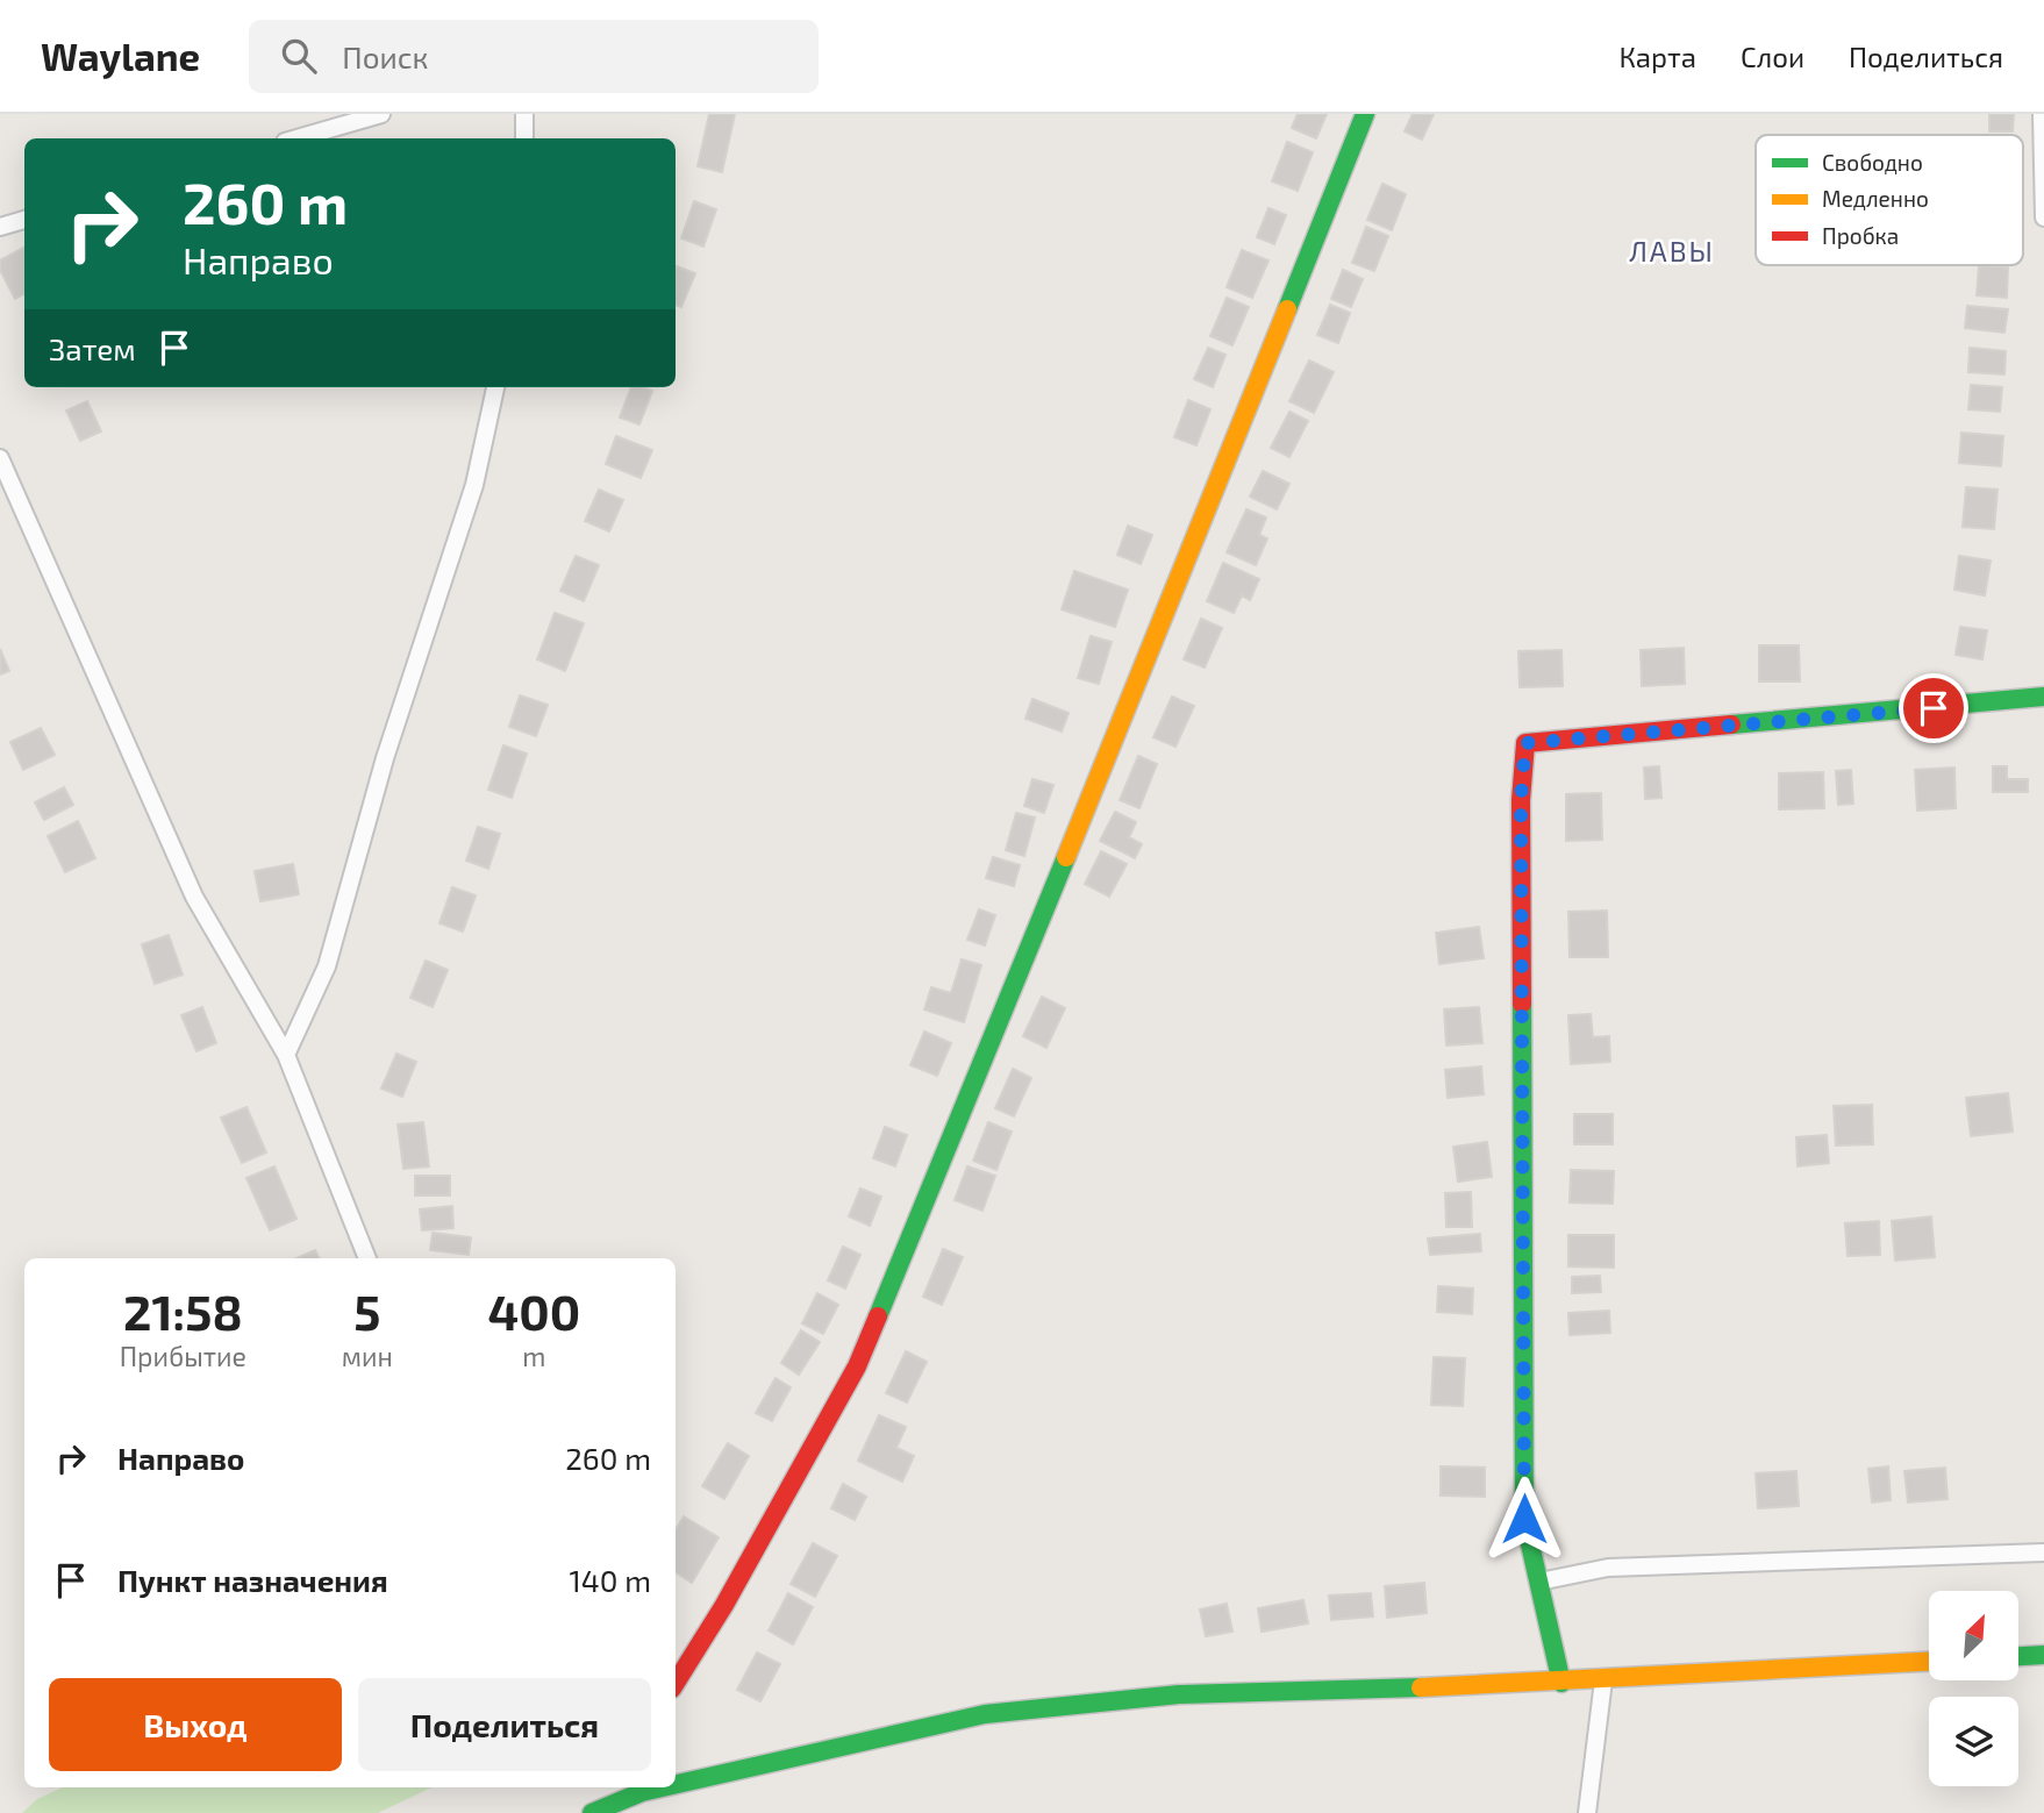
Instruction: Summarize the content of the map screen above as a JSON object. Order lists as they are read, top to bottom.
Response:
{
  "districts": ["ЛАВЫ"],
  "legend": ["Свободно", "Медленно", "Пробка"],
  "north": "top right",
  "page": {
    "header": "Waylane",
    "search": "Поиск",
    "nav": ["Карта", "Слои", "Поделиться"],
    "turn": ["260 m", "Направо"],
    "then": "Затем",
    "eta": [
      "21:58",
      "Прибытие",
      "5",
      "мин",
      "400",
      "m"
    ],
    "list": [
      {
        "name": "Направо",
        "value": "260 m"
      },
      {
        "name": "Пункт назначения",
        "value": "140 m"
      }
    ],
    "buttons": ["Выход", "Поделиться"]
  }
}
